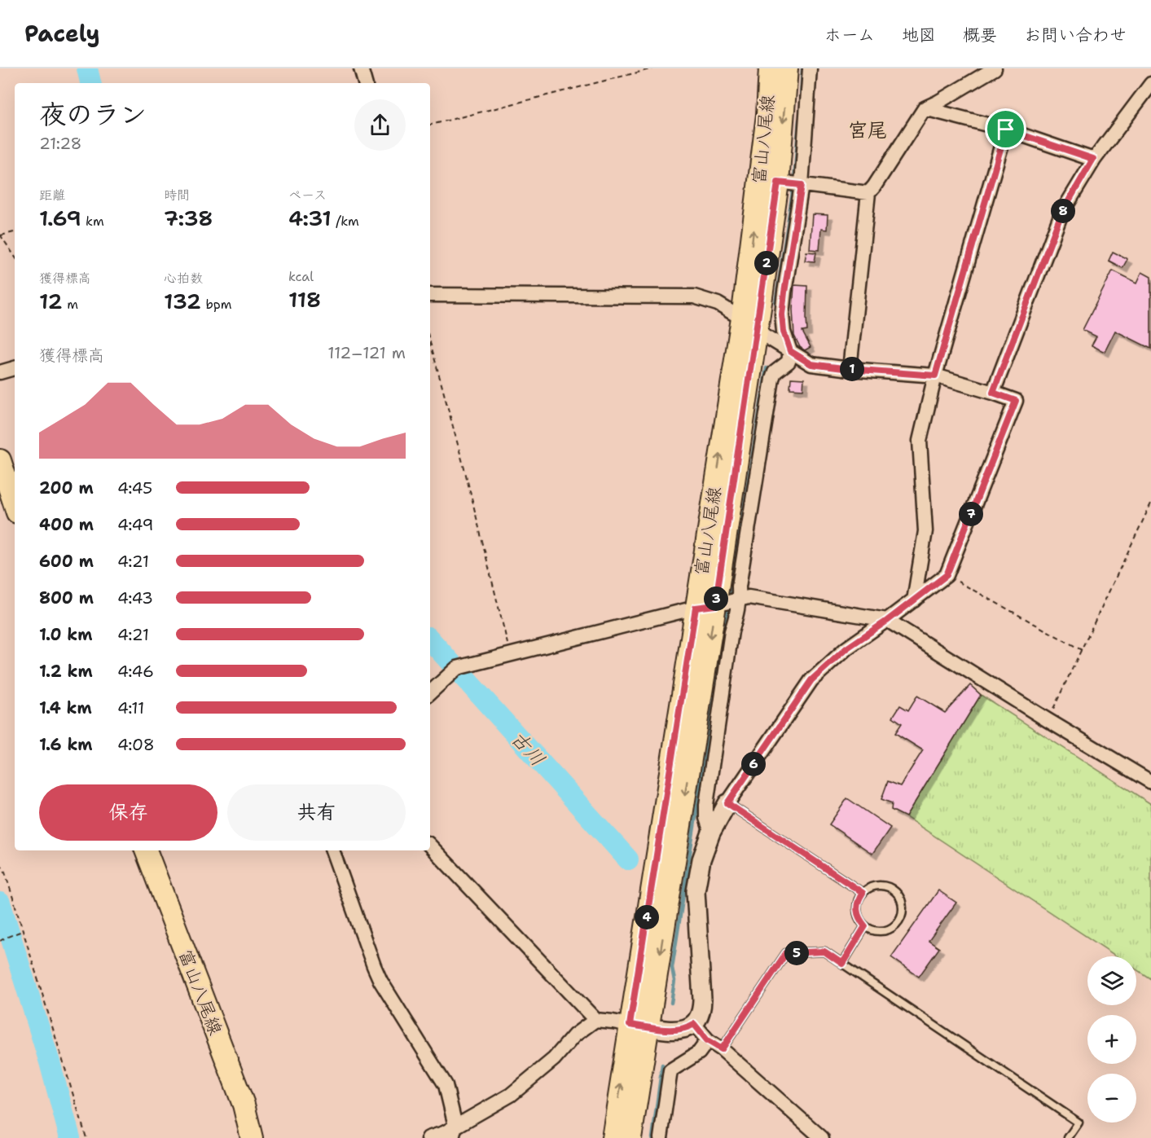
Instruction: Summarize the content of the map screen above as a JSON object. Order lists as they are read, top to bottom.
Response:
{
  "streets": {
    "main road": ["富山八尾線"]
  },
  "districts": ["宮尾"],
  "water": ["古川"],
  "page": {
    "header": "Pacely",
    "nav": [
      "ホーム",
      "地図",
      "概要",
      "お問い合わせ"
    ],
    "heading": ["夜のラン", "21:28"],
    "stats": [
      ["距離", "1.69 km"],
      ["時間", "7:38"],
      ["ペース", "4:31 /km"],
      ["獲得標高", "12 m"],
      ["心拍数", "132 bpm"],
      ["kcal", "118"]
    ],
    "pins": [
      "8",
      "2",
      "1",
      "7",
      "3",
      "6",
      "4",
      "5"
    ],
    "chart": ["獲得標高", "112–121 m"],
    "list": [
      {
        "name": "200 m",
        "note": "4:45"
      },
      {
        "name": "400 m",
        "note": "4:49"
      },
      {
        "name": "600 m",
        "note": "4:21"
      },
      {
        "name": "800 m",
        "note": "4:43"
      },
      {
        "name": "1.0 km",
        "note": "4:21"
      },
      {
        "name": "1.2 km",
        "note": "4:46"
      },
      {
        "name": "1.4 km",
        "note": "4:11"
      },
      {
        "name": "1.6 km",
        "note": "4:08"
      }
    ],
    "buttons": ["保存", "共有"],
    "map_buttons": ["+", "−"]
  }
}
